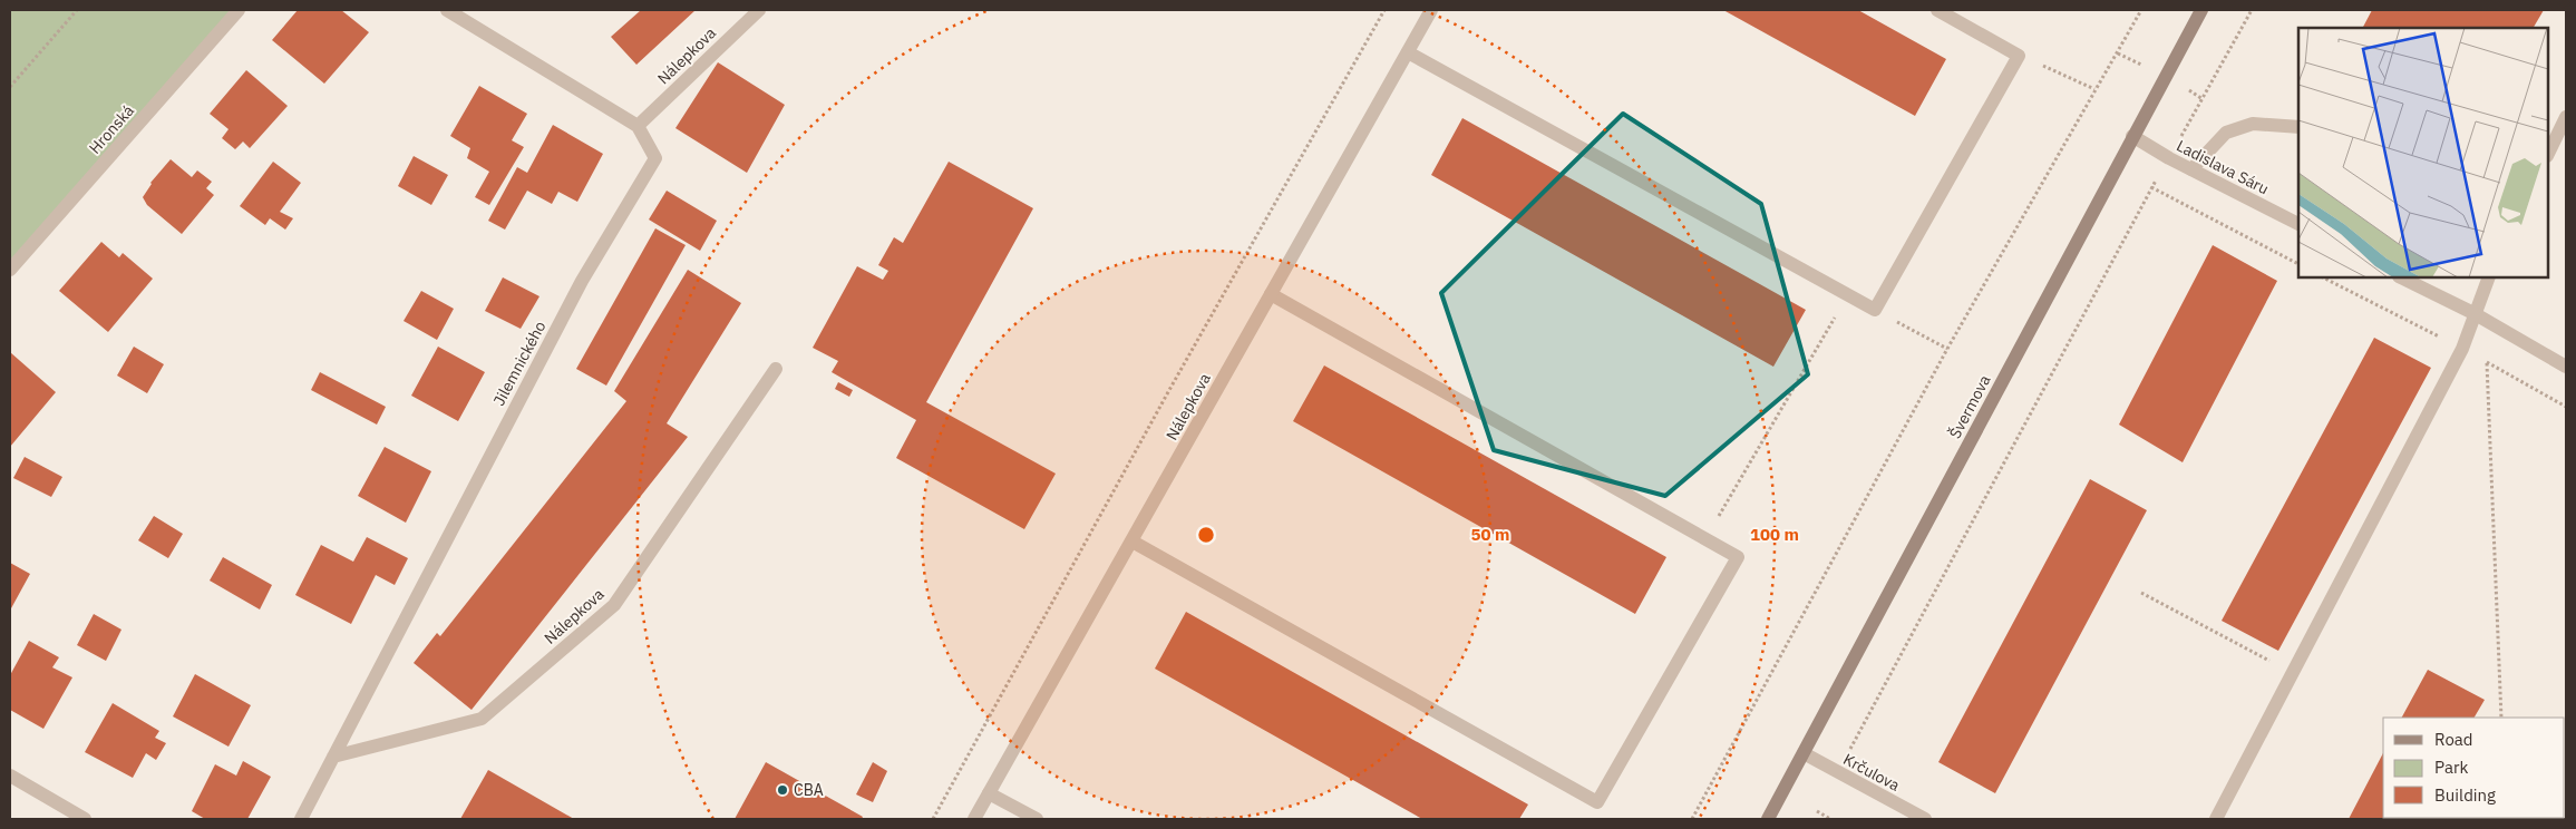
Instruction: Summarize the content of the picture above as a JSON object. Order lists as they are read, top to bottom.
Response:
{
  "streets": {
    "street": [
      "Nálepkova",
      "Hronská",
      "Ladislava Sáru",
      "Jilemnického",
      "Švermova",
      "Krčulova"
    ]
  },
  "crossings": [
    ["Nálepkova", "Jilemnického"],
    ["Ladislava Sáru", "Švermova"],
    ["Švermova", "Krčulova"]
  ],
  "places": ["CBA"],
  "legend": ["Road", "Park", "Building"],
  "rings": ["50 m", "100 m"]
}
